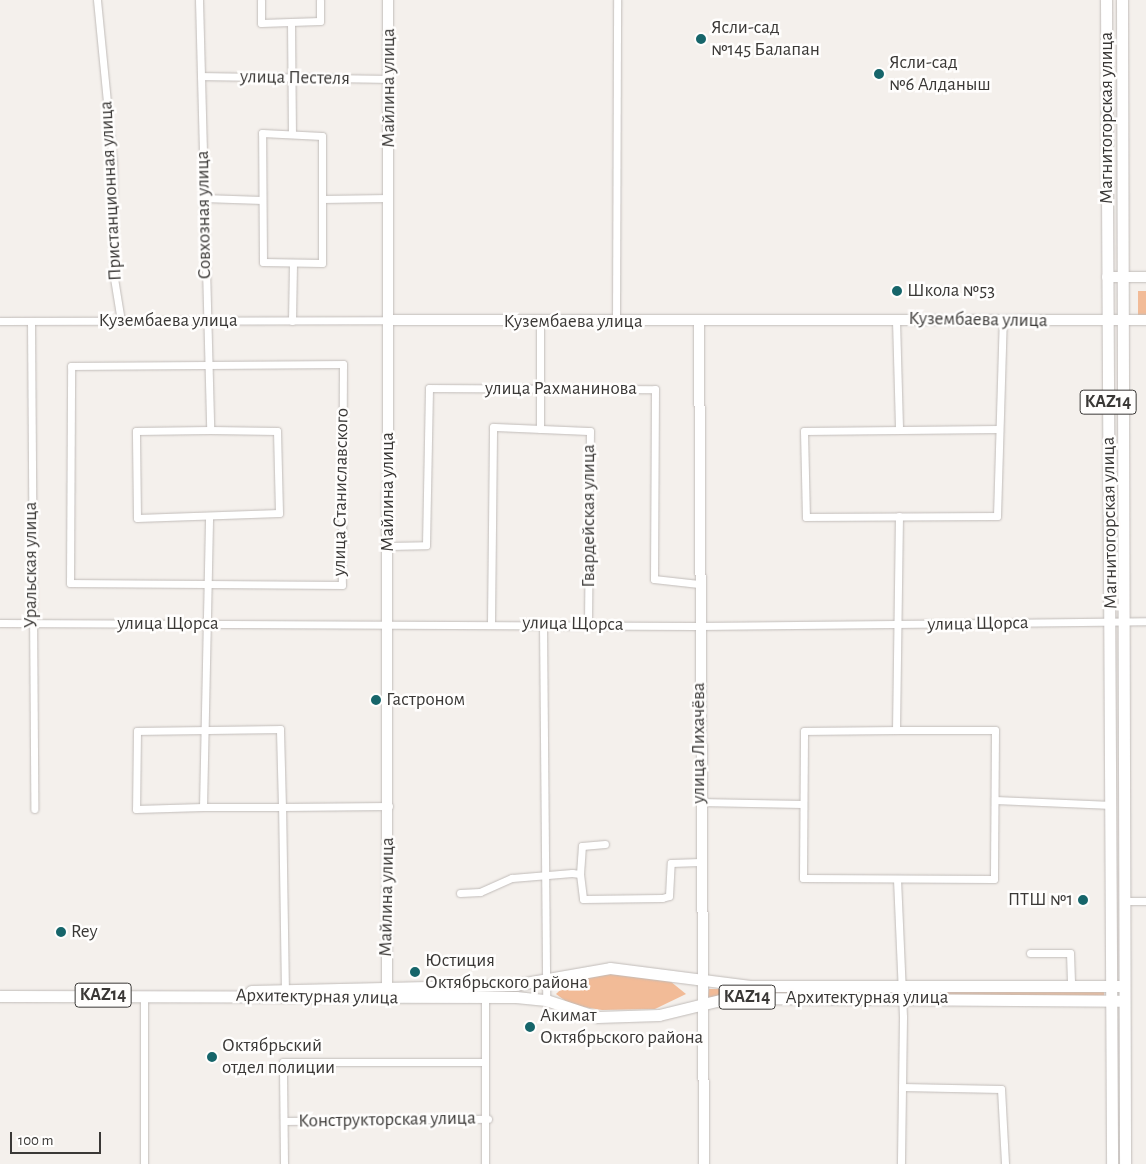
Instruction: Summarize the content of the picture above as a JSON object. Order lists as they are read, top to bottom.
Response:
{
  "streets": {
    "main road": ["Магнитогорская улица", "KAZ14", "Архитектурная улица"],
    "street": [
      "улица Пестеля",
      "Майлина улица",
      "Пристанционная улица",
      "Совхозная улица",
      "Кузембаева улица",
      "улица Рахманинова",
      "улица Станиславского",
      "Гвардейская улица",
      "Уральская улица",
      "улица Щорса",
      "улица Лихачёва",
      "Конструкторская улица"
    ]
  },
  "crossings": [
    ["улица Пестеля", "Майлина улица"],
    ["улица Пестеля", "Совхозная улица"],
    ["Майлина улица", "Кузембаева улица"],
    ["Майлина улица", "улица Рахманинова"],
    ["Майлина улица", "улица Щорса"],
    ["Майлина улица", "Архитектурная улица"],
    ["Магнитогорская улица", "Кузембаева улица"],
    ["Магнитогорская улица", "улица Щорса"],
    ["Магнитогорская улица", "Архитектурная улица"],
    ["Пристанционная улица", "Кузембаева улица"],
    ["Совхозная улица", "Кузембаева улица"],
    ["Совхозная улица", "улица Станиславского"],
    ["Кузембаева улица", "Уральская улица"],
    ["Кузембаева улица", "улица Лихачёва"],
    ["улица Рахманинова", "улица Лихачёва"],
    ["Гвардейская улица", "улица Щорса"],
    ["Уральская улица", "улица Щорса"],
    ["улица Щорса", "улица Лихачёва"],
    ["улица Лихачёва", "Архитектурная улица"]
  ],
  "places": [
    "Ясли-сад №145 Балапан",
    "Ясли-сад №6 Алданыш",
    "Школа №53",
    "Гастроном",
    "ПТШ №1",
    "Rey",
    "Юстиция Октябрьского района",
    "Акимат Октябрьского района",
    "Октябрьский отдел полиции"
  ],
  "scale_bar": "100 m"
}
